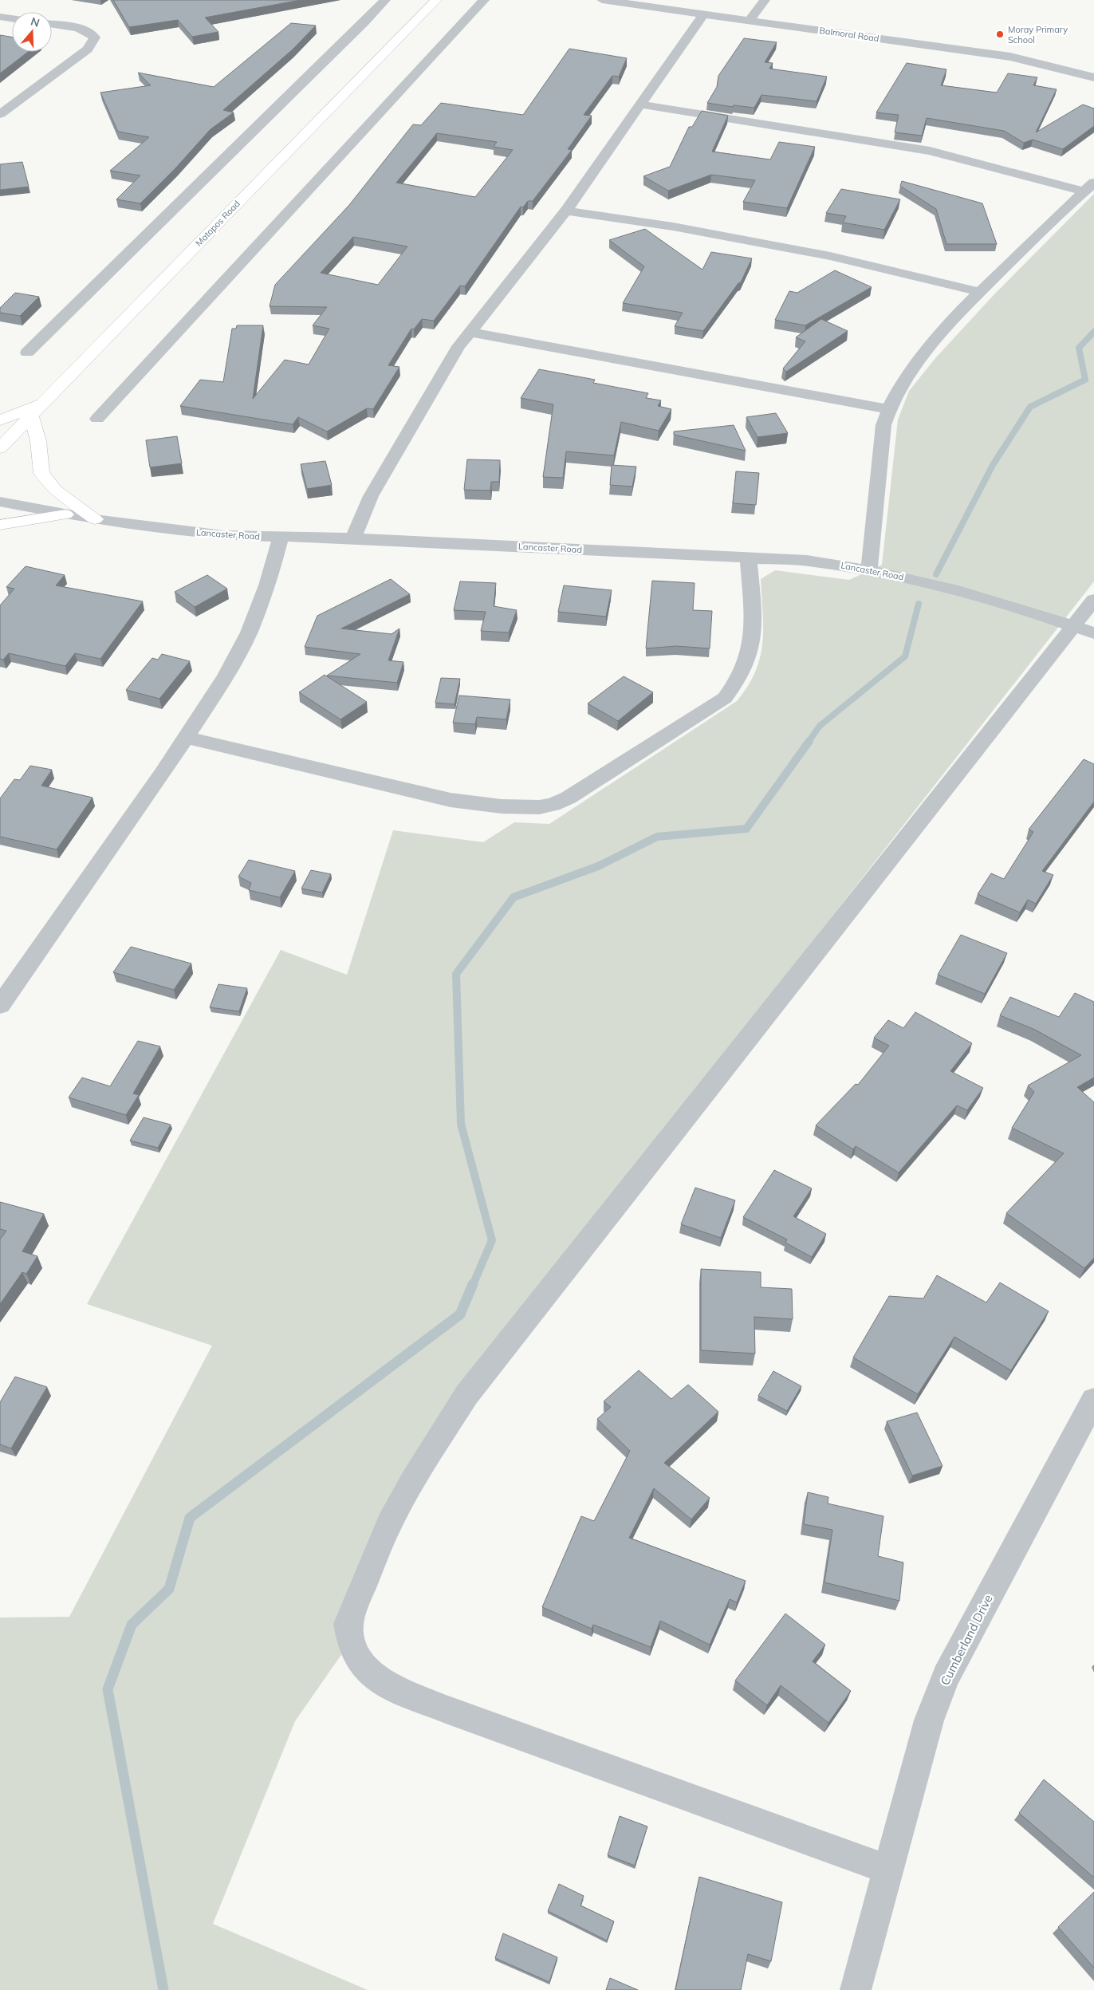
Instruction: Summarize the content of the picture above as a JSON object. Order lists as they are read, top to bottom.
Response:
{
  "streets": {
    "main road": ["Matopos Road"],
    "street": ["Balmoral Road", "Lancaster Road", "Cumberland Drive"]
  },
  "places": ["Moray Primary School"],
  "north": "top"
}
